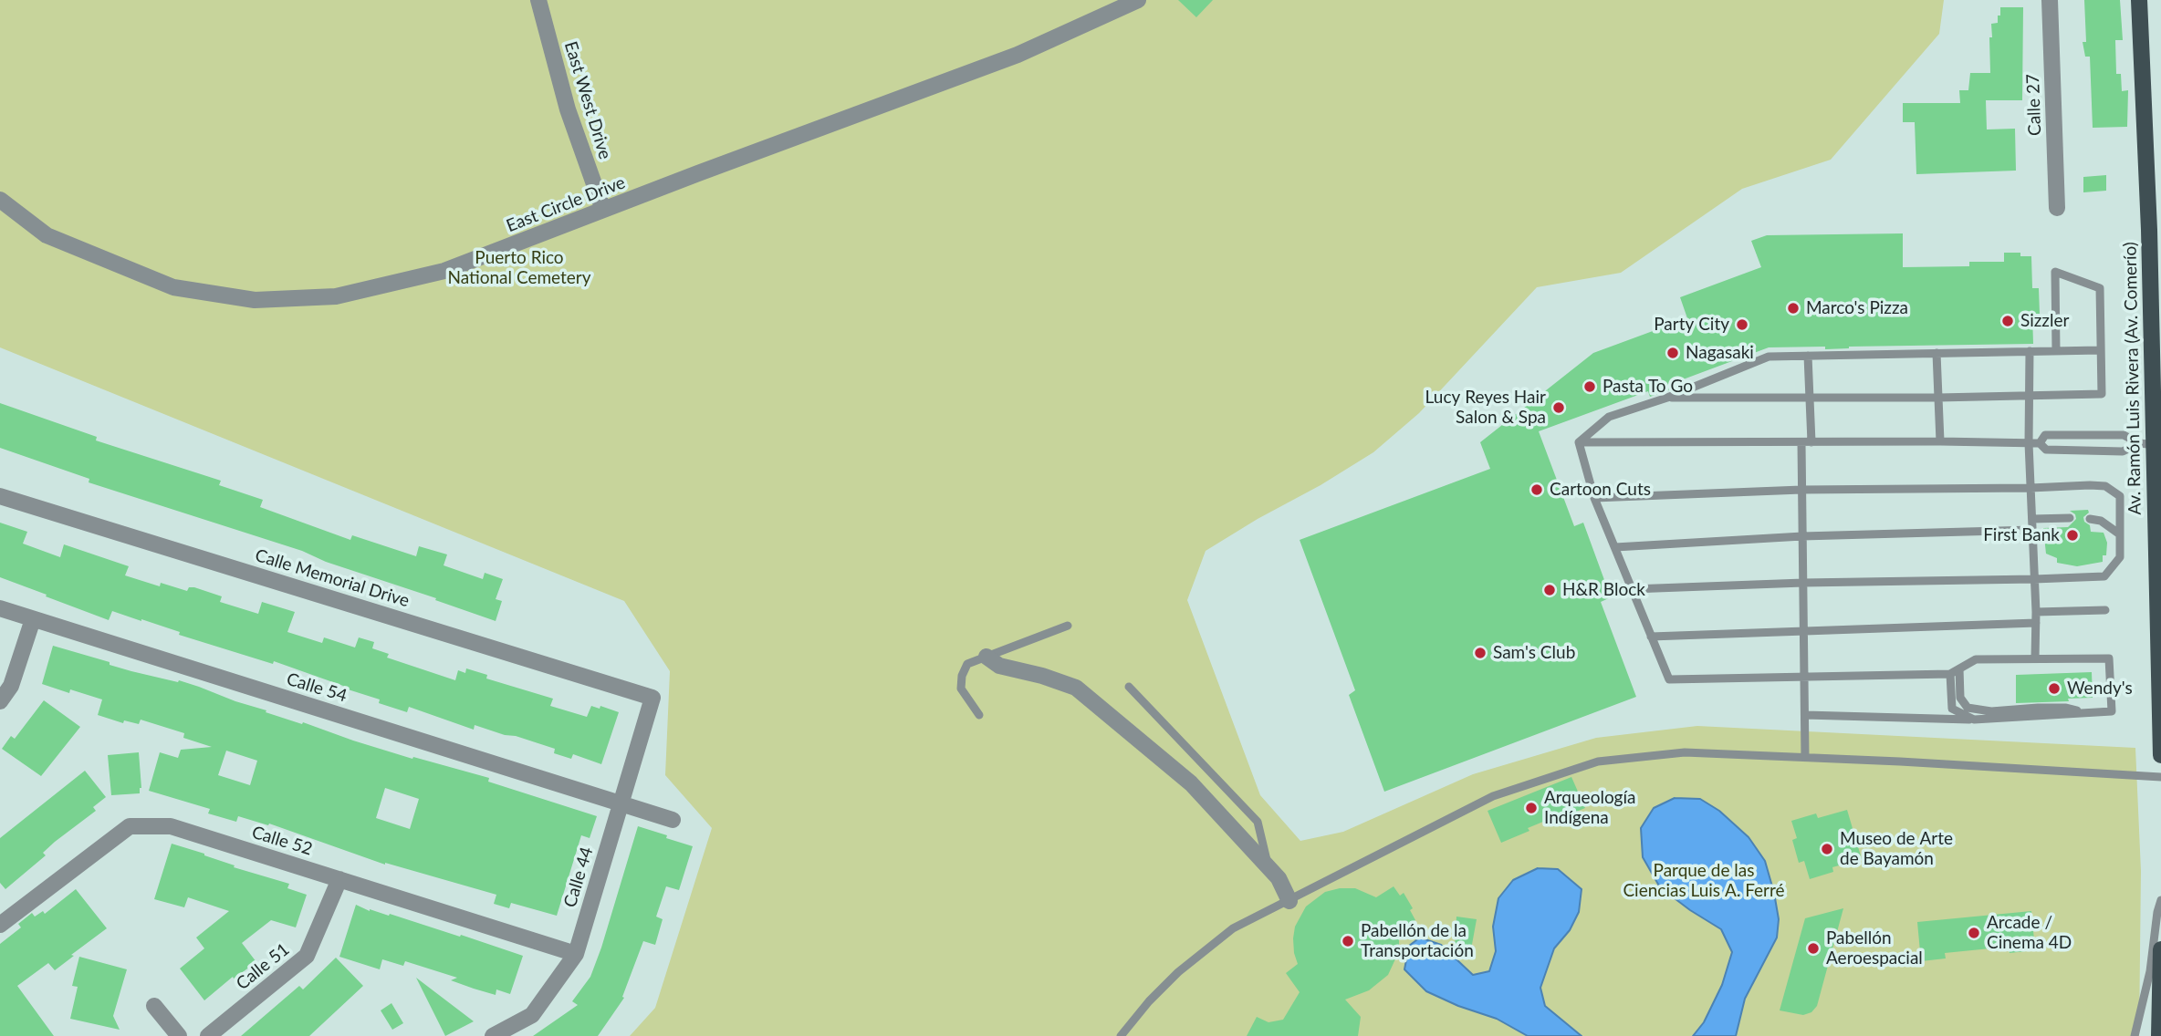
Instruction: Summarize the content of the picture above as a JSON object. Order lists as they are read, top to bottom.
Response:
{
  "streets": {
    "main road": ["Av. Ramón Luis Rivera (Av. Comerío)"],
    "street": [
      "East West Drive",
      "Calle 27",
      "East Circle Drive",
      "Calle Memorial Drive",
      "Calle 54",
      "Calle 52",
      "Calle 44",
      "Calle 51"
    ]
  },
  "crossings": [
    ["East West Drive", "East Circle Drive"],
    ["Calle Memorial Drive", "Calle 44"],
    ["Calle 54", "Calle 44"],
    ["Calle 52", "Calle 44"],
    ["Calle 52", "Calle 51"]
  ],
  "parks": ["Puerto Rico National Cemetery", "Parque de las Ciencias Luis A. Ferré"],
  "places": [
    "Marco's Pizza",
    "Sizzler",
    "Party City",
    "Nagasaki",
    "Pasta To Go",
    "Lucy Reyes Hair Salon & Spa",
    "Cartoon Cuts",
    "First Bank",
    "H&R Block",
    "Sam's Club",
    "Wendy's",
    "Arqueología Indígena",
    "Museo de Arte de Bayamón",
    "Arcade / Cinema 4D",
    "Pabellón de la Transportación",
    "Pabellón Aeroespacial"
  ]
}
